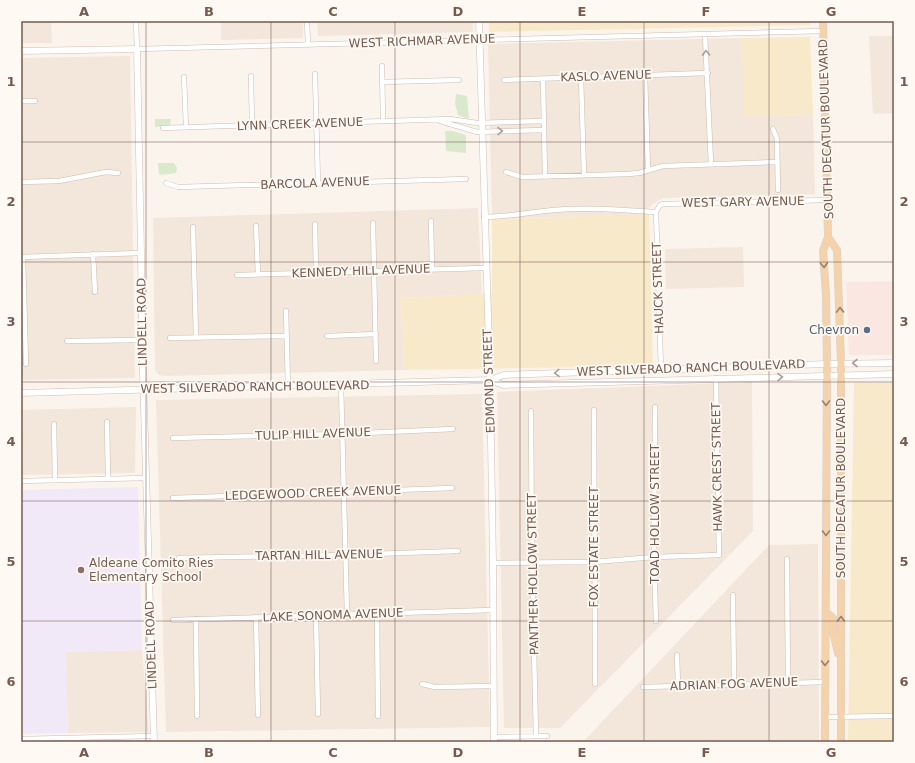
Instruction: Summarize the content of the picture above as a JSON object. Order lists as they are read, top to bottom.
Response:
{
  "streets": {
    "main road": ["SOUTH DECATUR BOULEVARD"],
    "street": [
      "WEST RICHMAR AVENUE",
      "KASLO AVENUE",
      "LYNN CREEK AVENUE",
      "BARCOLA AVENUE",
      "WEST GARY AVENUE",
      "KENNEDY HILL AVENUE",
      "HAUCK STREET",
      "LINDELL ROAD",
      "WEST SILVERADO RANCH BOULEVARD",
      "EDMOND STREET",
      "TULIP HILL AVENUE",
      "HAWK CREST STREET",
      "LEDGEWOOD CREEK AVENUE",
      "TOAD HOLLOW STREET",
      "FOX ESTATE STREET",
      "TARTAN HILL AVENUE",
      "PANTHER HOLLOW STREET",
      "LAKE SONOMA AVENUE",
      "ADRIAN FOG AVENUE"
    ]
  },
  "crossings": [
    ["WEST RICHMAR AVENUE", "SOUTH DECATUR BOULEVARD"],
    ["WEST RICHMAR AVENUE", "LINDELL ROAD"],
    ["WEST RICHMAR AVENUE", "EDMOND STREET"],
    ["LYNN CREEK AVENUE", "EDMOND STREET"],
    ["SOUTH DECATUR BOULEVARD", "WEST GARY AVENUE"],
    ["SOUTH DECATUR BOULEVARD", "WEST SILVERADO RANCH BOULEVARD"],
    ["SOUTH DECATUR BOULEVARD", "ADRIAN FOG AVENUE"],
    ["WEST GARY AVENUE", "HAUCK STREET"],
    ["WEST GARY AVENUE", "EDMOND STREET"],
    ["KENNEDY HILL AVENUE", "EDMOND STREET"],
    ["HAUCK STREET", "WEST SILVERADO RANCH BOULEVARD"],
    ["LINDELL ROAD", "WEST SILVERADO RANCH BOULEVARD"],
    ["WEST SILVERADO RANCH BOULEVARD", "EDMOND STREET"],
    ["WEST SILVERADO RANCH BOULEVARD", "HAWK CREST STREET"],
    ["EDMOND STREET", "LAKE SONOMA AVENUE"],
    ["HAWK CREST STREET", "TOAD HOLLOW STREET"]
  ],
  "places": ["Chevron", "Aldeane Comito Ries Elementary School"],
  "grid": {
    "columns": [
      "A",
      "B",
      "C",
      "D",
      "E",
      "F",
      "G"
    ],
    "rows": [
      "1",
      "2",
      "3",
      "4",
      "5",
      "6"
    ]
  }
}
